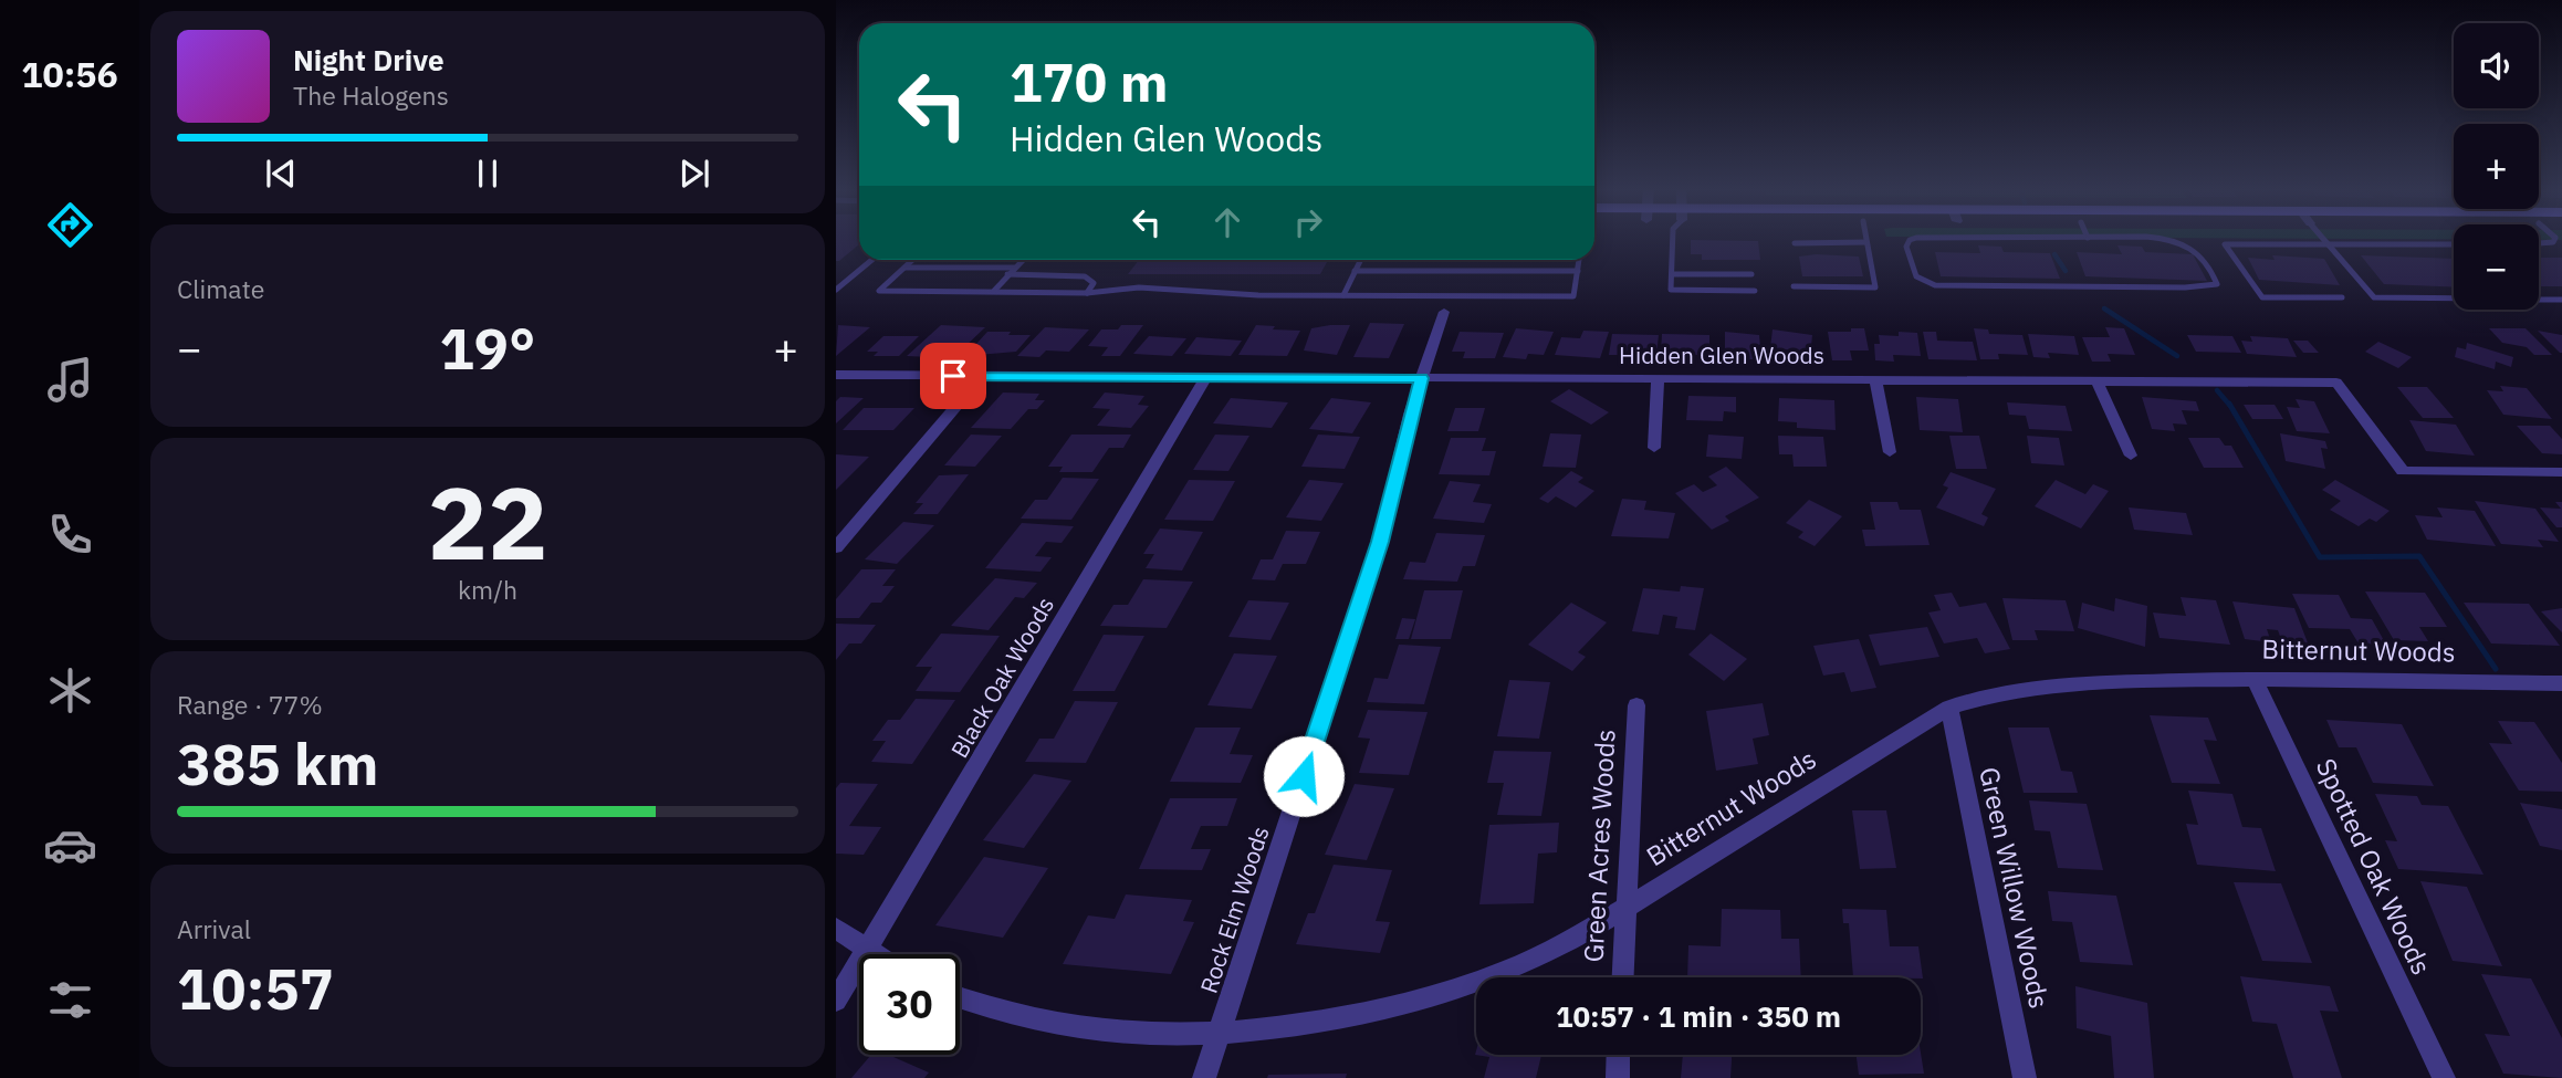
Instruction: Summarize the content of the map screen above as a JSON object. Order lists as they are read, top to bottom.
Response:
{
  "streets": {
    "street": [
      "Hidden Glen Woods",
      "Bitternut Woods",
      "Black Oak Woods",
      "Green Acres Woods",
      "Spotted Oak Woods",
      "Green Willow Woods",
      "Rock Elm Woods"
    ]
  },
  "crossings": [
    ["Hidden Glen Woods", "Black Oak Woods"],
    ["Hidden Glen Woods", "Rock Elm Woods"],
    ["Bitternut Woods", "Green Acres Woods"],
    ["Bitternut Woods", "Spotted Oak Woods"],
    ["Bitternut Woods", "Green Willow Woods"],
    ["Bitternut Woods", "Rock Elm Woods"]
  ],
  "page": {
    "tabs": "10:56",
    "map_buttons": ["+", "−"],
    "turn": ["170 m", "Hidden Glen Woods"],
    "song": ["Night Drive", "The Halogens"],
    "tile": [
      "Climate",
      ["22", "km/h"],
      ["Range · 77%", "385 km"],
      ["Arrival", "10:57"]
    ],
    "heat": ["−", "19°", "+"],
    "limit": "30",
    "trip": "10:57 · 1 min · 350 m"
  }
}
